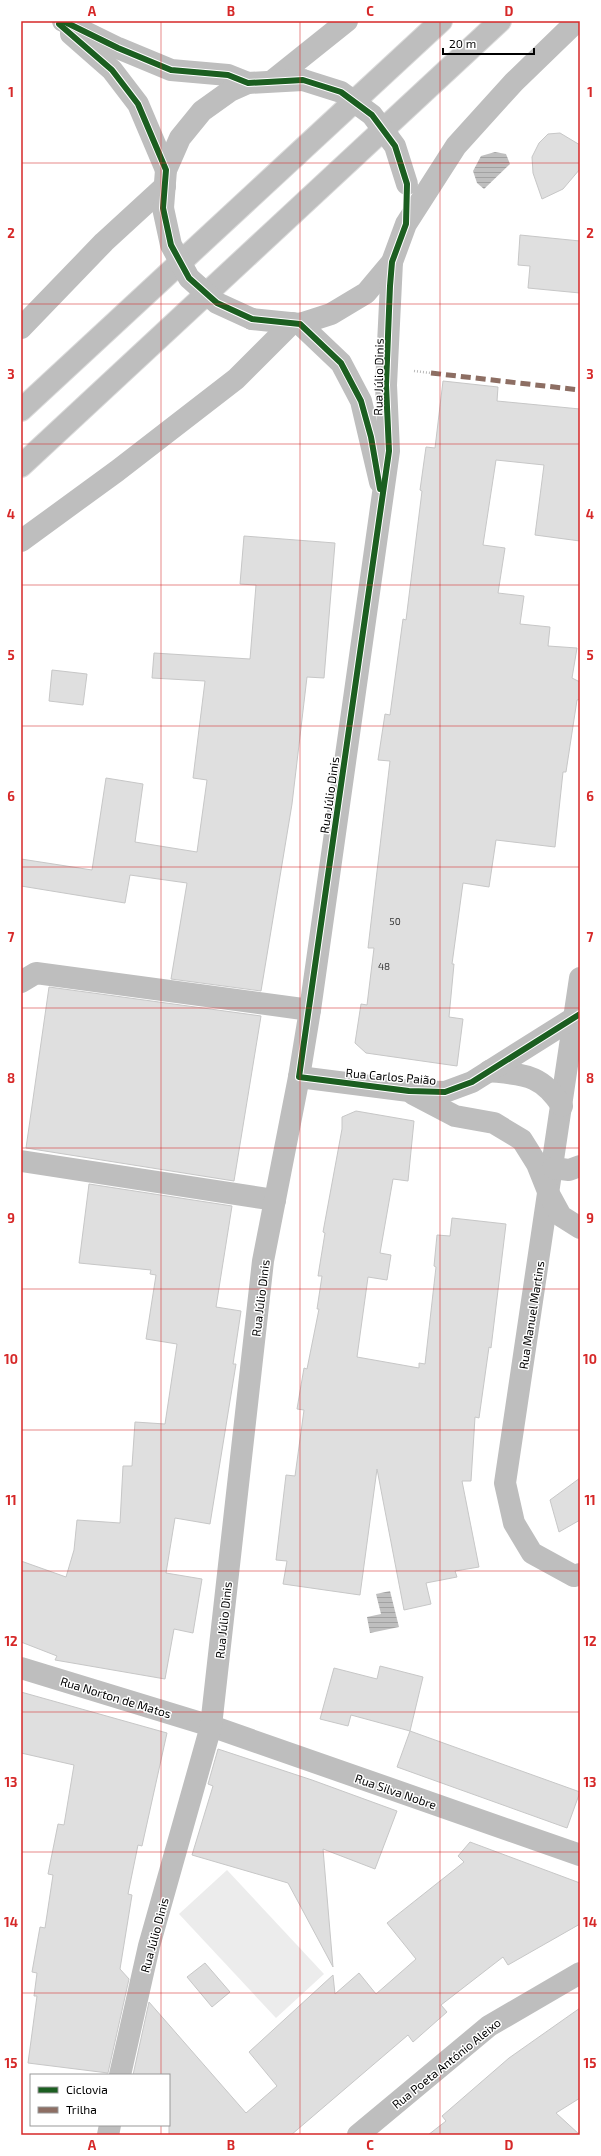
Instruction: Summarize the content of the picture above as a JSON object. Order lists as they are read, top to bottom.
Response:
{
  "streets": {
    "street": [
      "Rua Júlio Dinis",
      "Rua Carlos Paião",
      "Rua Manuel Martins",
      "Rua Norton de Matos",
      "Rua Silva Nobre",
      "Rua Poeta António Aleixo"
    ]
  },
  "crossings": [
    ["Rua Júlio Dinis", "Rua Carlos Paião"],
    ["Rua Júlio Dinis", "Rua Norton de Matos"],
    ["Rua Júlio Dinis", "Rua Silva Nobre"],
    ["Rua Carlos Paião", "Rua Manuel Martins"],
    ["Rua Norton de Matos", "Rua Silva Nobre"]
  ],
  "house_numbers": ["50", "48"],
  "legend": ["Ciclovia", "Trilha"],
  "scale_bar": "20 m",
  "grid": {
    "columns": [
      "A",
      "B",
      "C",
      "D"
    ],
    "rows": [
      "1",
      "2",
      "3",
      "4",
      "5",
      "6",
      "7",
      "8",
      "9",
      "10",
      "11",
      "12",
      "13",
      "14",
      "15"
    ]
  }
}
